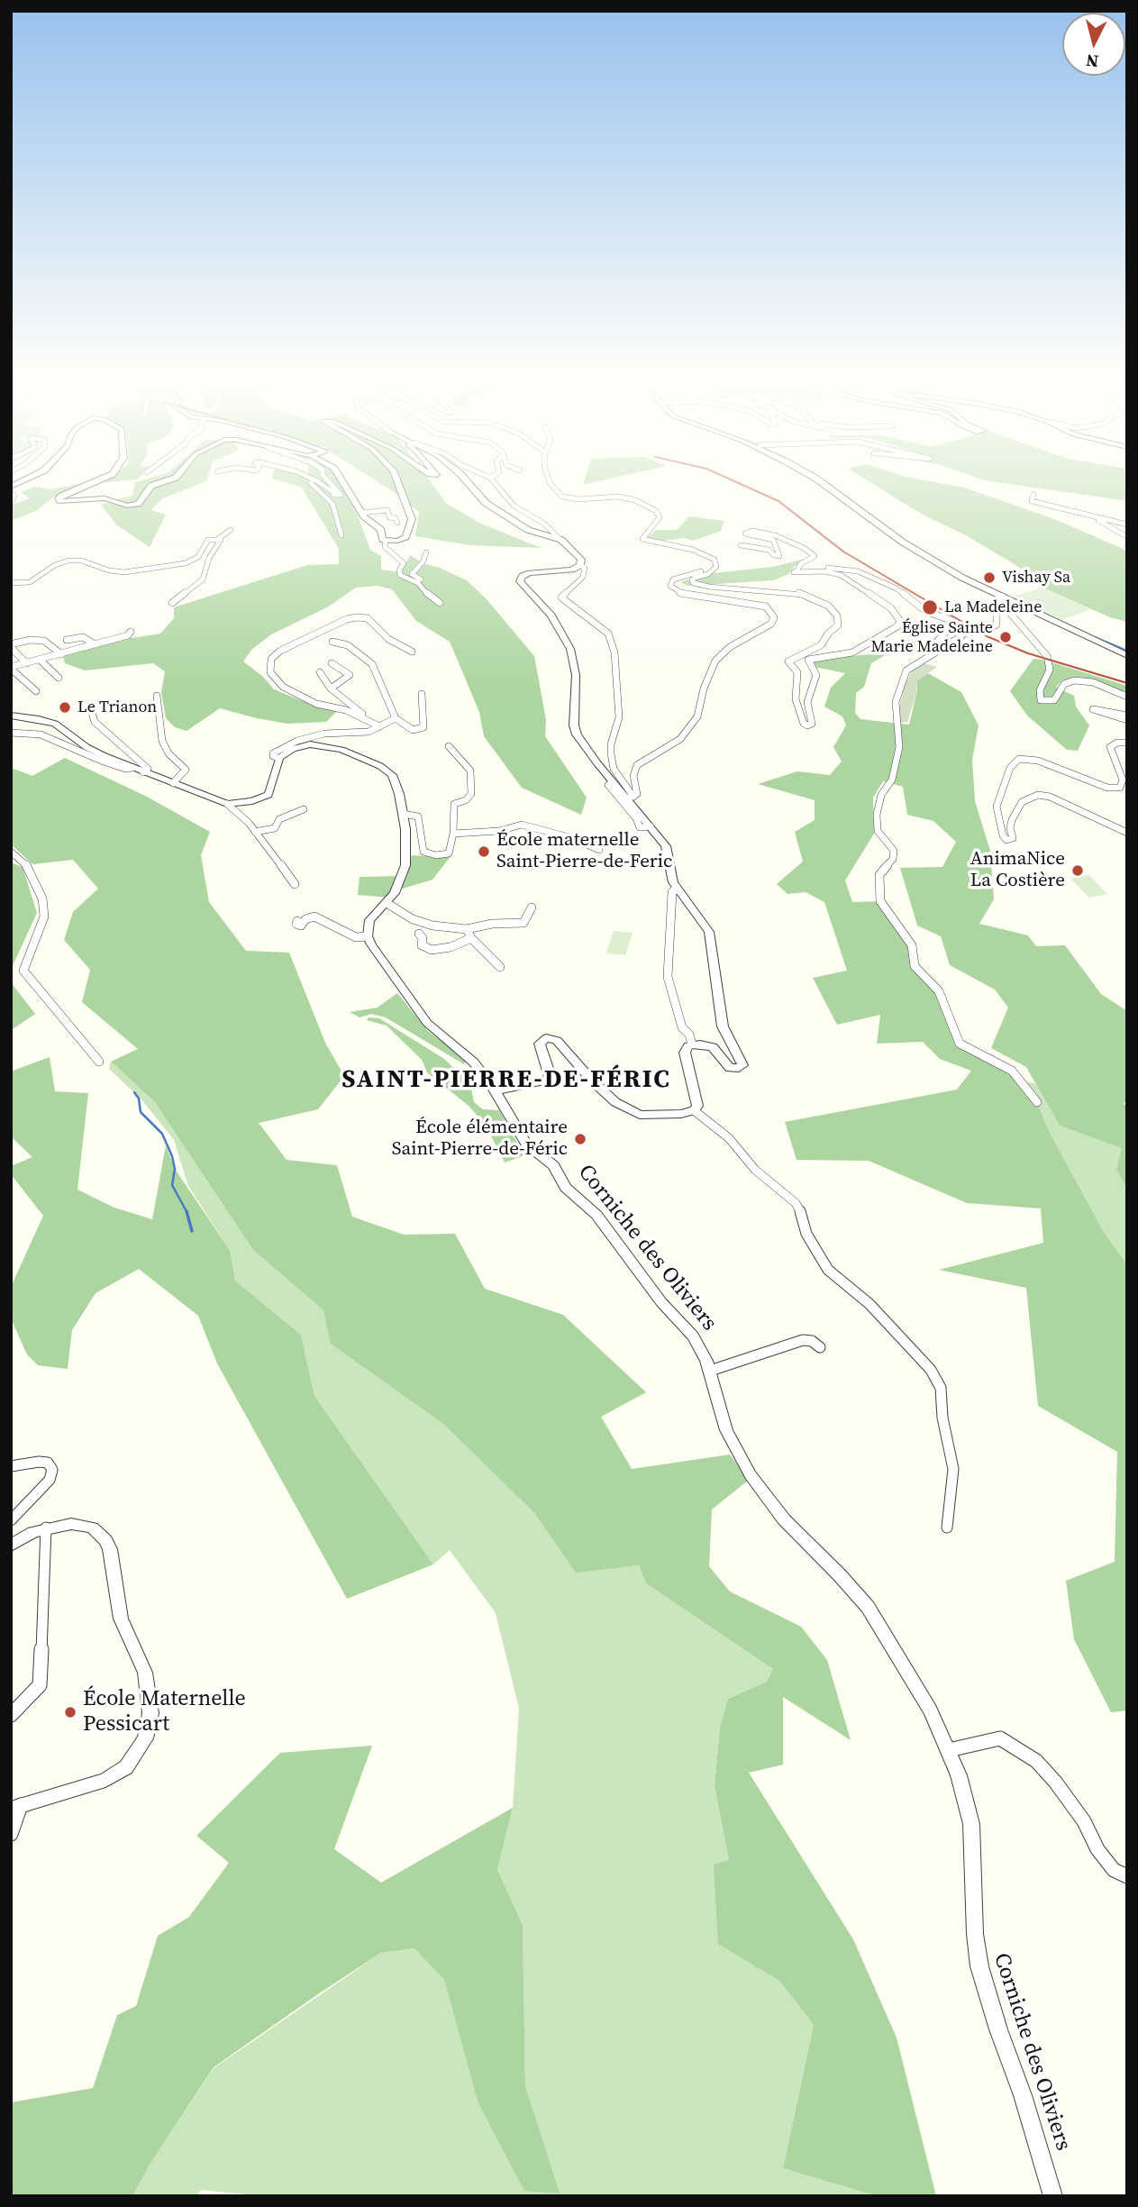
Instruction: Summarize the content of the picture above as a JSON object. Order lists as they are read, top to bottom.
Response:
{
  "streets": {
    "street": ["Corniche des Oliviers"]
  },
  "districts": ["SAINT-PIERRE-DE-FÉRIC"],
  "places": [
    "Vishay Sa",
    "La Madeleine",
    "Église Sainte Marie Madeleine",
    "Le Trianon",
    "École maternelle Saint-Pierre-de-Feric",
    "AnimaNice La Costière",
    "École élémentaire Saint-Pierre-de-Féric",
    "École Maternelle Pessicart"
  ],
  "north": "bottom"
}
